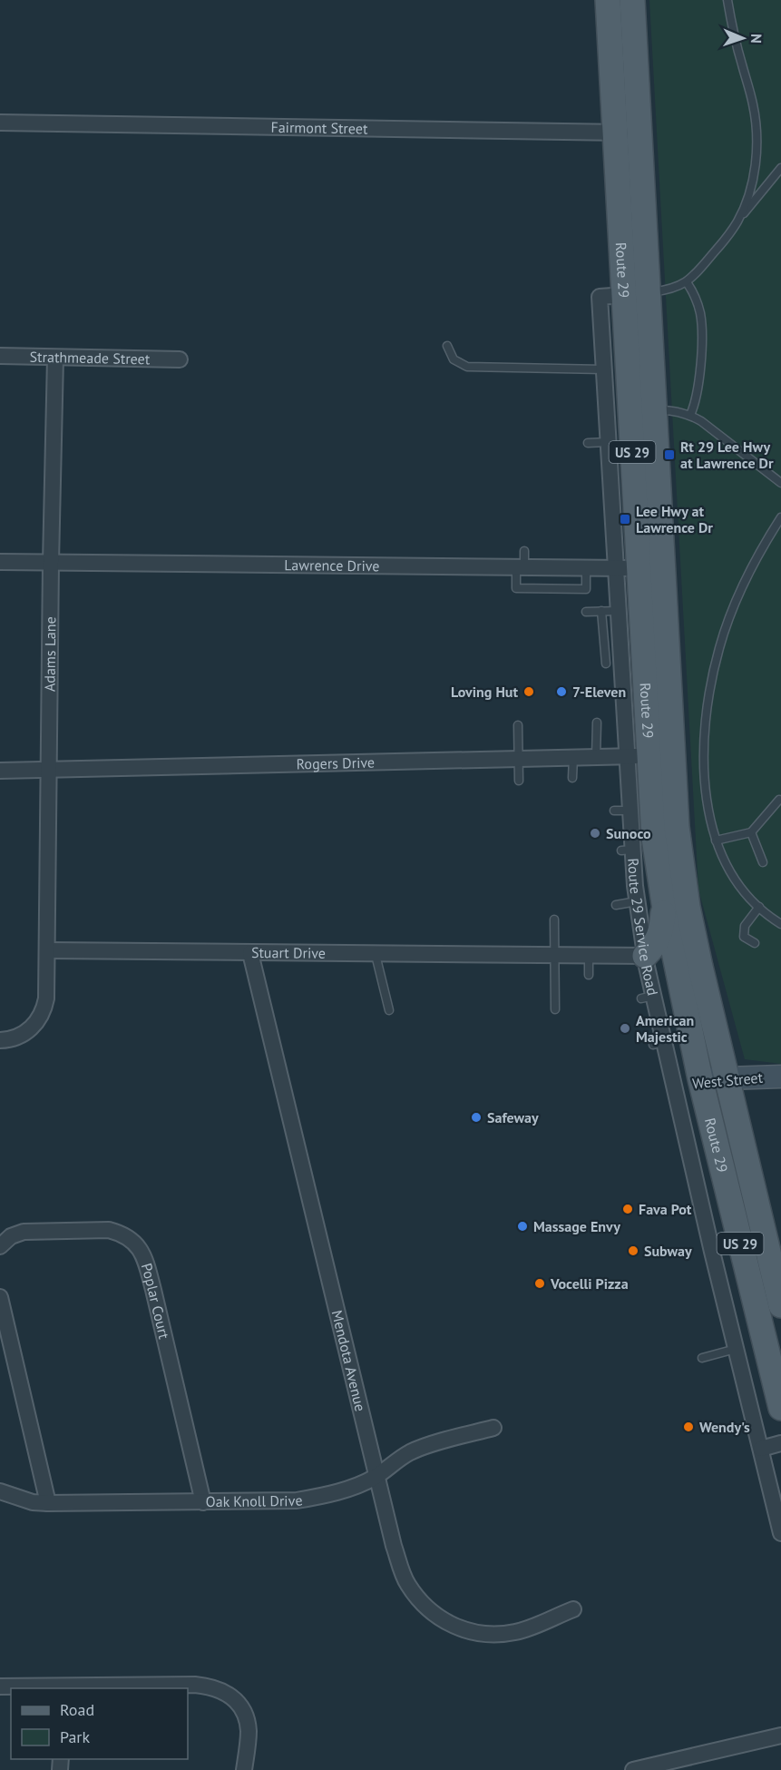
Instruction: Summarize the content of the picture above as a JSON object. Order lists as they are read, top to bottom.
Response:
{
  "streets": {
    "main road": ["Route 29", "US 29", "West Street"],
    "street": [
      "Fairmont Street",
      "Strathmeade Street",
      "Lawrence Drive",
      "Adams Lane",
      "Rogers Drive",
      "Route 29 Service Road",
      "Stuart Drive",
      "Poplar Court",
      "Mendota Avenue",
      "Oak Knoll Drive"
    ]
  },
  "crossings": [
    ["Fairmont Street", "Route 29"],
    ["Route 29", "Lawrence Drive"],
    ["Route 29", "Rogers Drive"],
    ["Route 29", "Route 29 Service Road"],
    ["Route 29", "West Street"],
    ["Strathmeade Street", "Adams Lane"],
    ["Lawrence Drive", "Adams Lane"],
    ["Lawrence Drive", "Route 29 Service Road"],
    ["Adams Lane", "Rogers Drive"],
    ["Adams Lane", "Stuart Drive"],
    ["Rogers Drive", "Route 29 Service Road"],
    ["Route 29 Service Road", "Stuart Drive"],
    ["Route 29 Service Road", "West Street"],
    ["Stuart Drive", "Mendota Avenue"],
    ["Poplar Court", "Oak Knoll Drive"],
    ["Mendota Avenue", "Oak Knoll Drive"]
  ],
  "places": {
    "transit": ["Rt 29 Lee Hwy at Lawrence Dr", "Lee Hwy at Lawrence Dr"],
    "other": [
      "Loving Hut",
      "7-Eleven",
      "Sunoco",
      "American Majestic",
      "Safeway",
      "Fava Pot",
      "Massage Envy",
      "Subway",
      "Vocelli Pizza",
      "Wendy's"
    ]
  },
  "legend": ["Road", "Park"],
  "north": "right"
}
